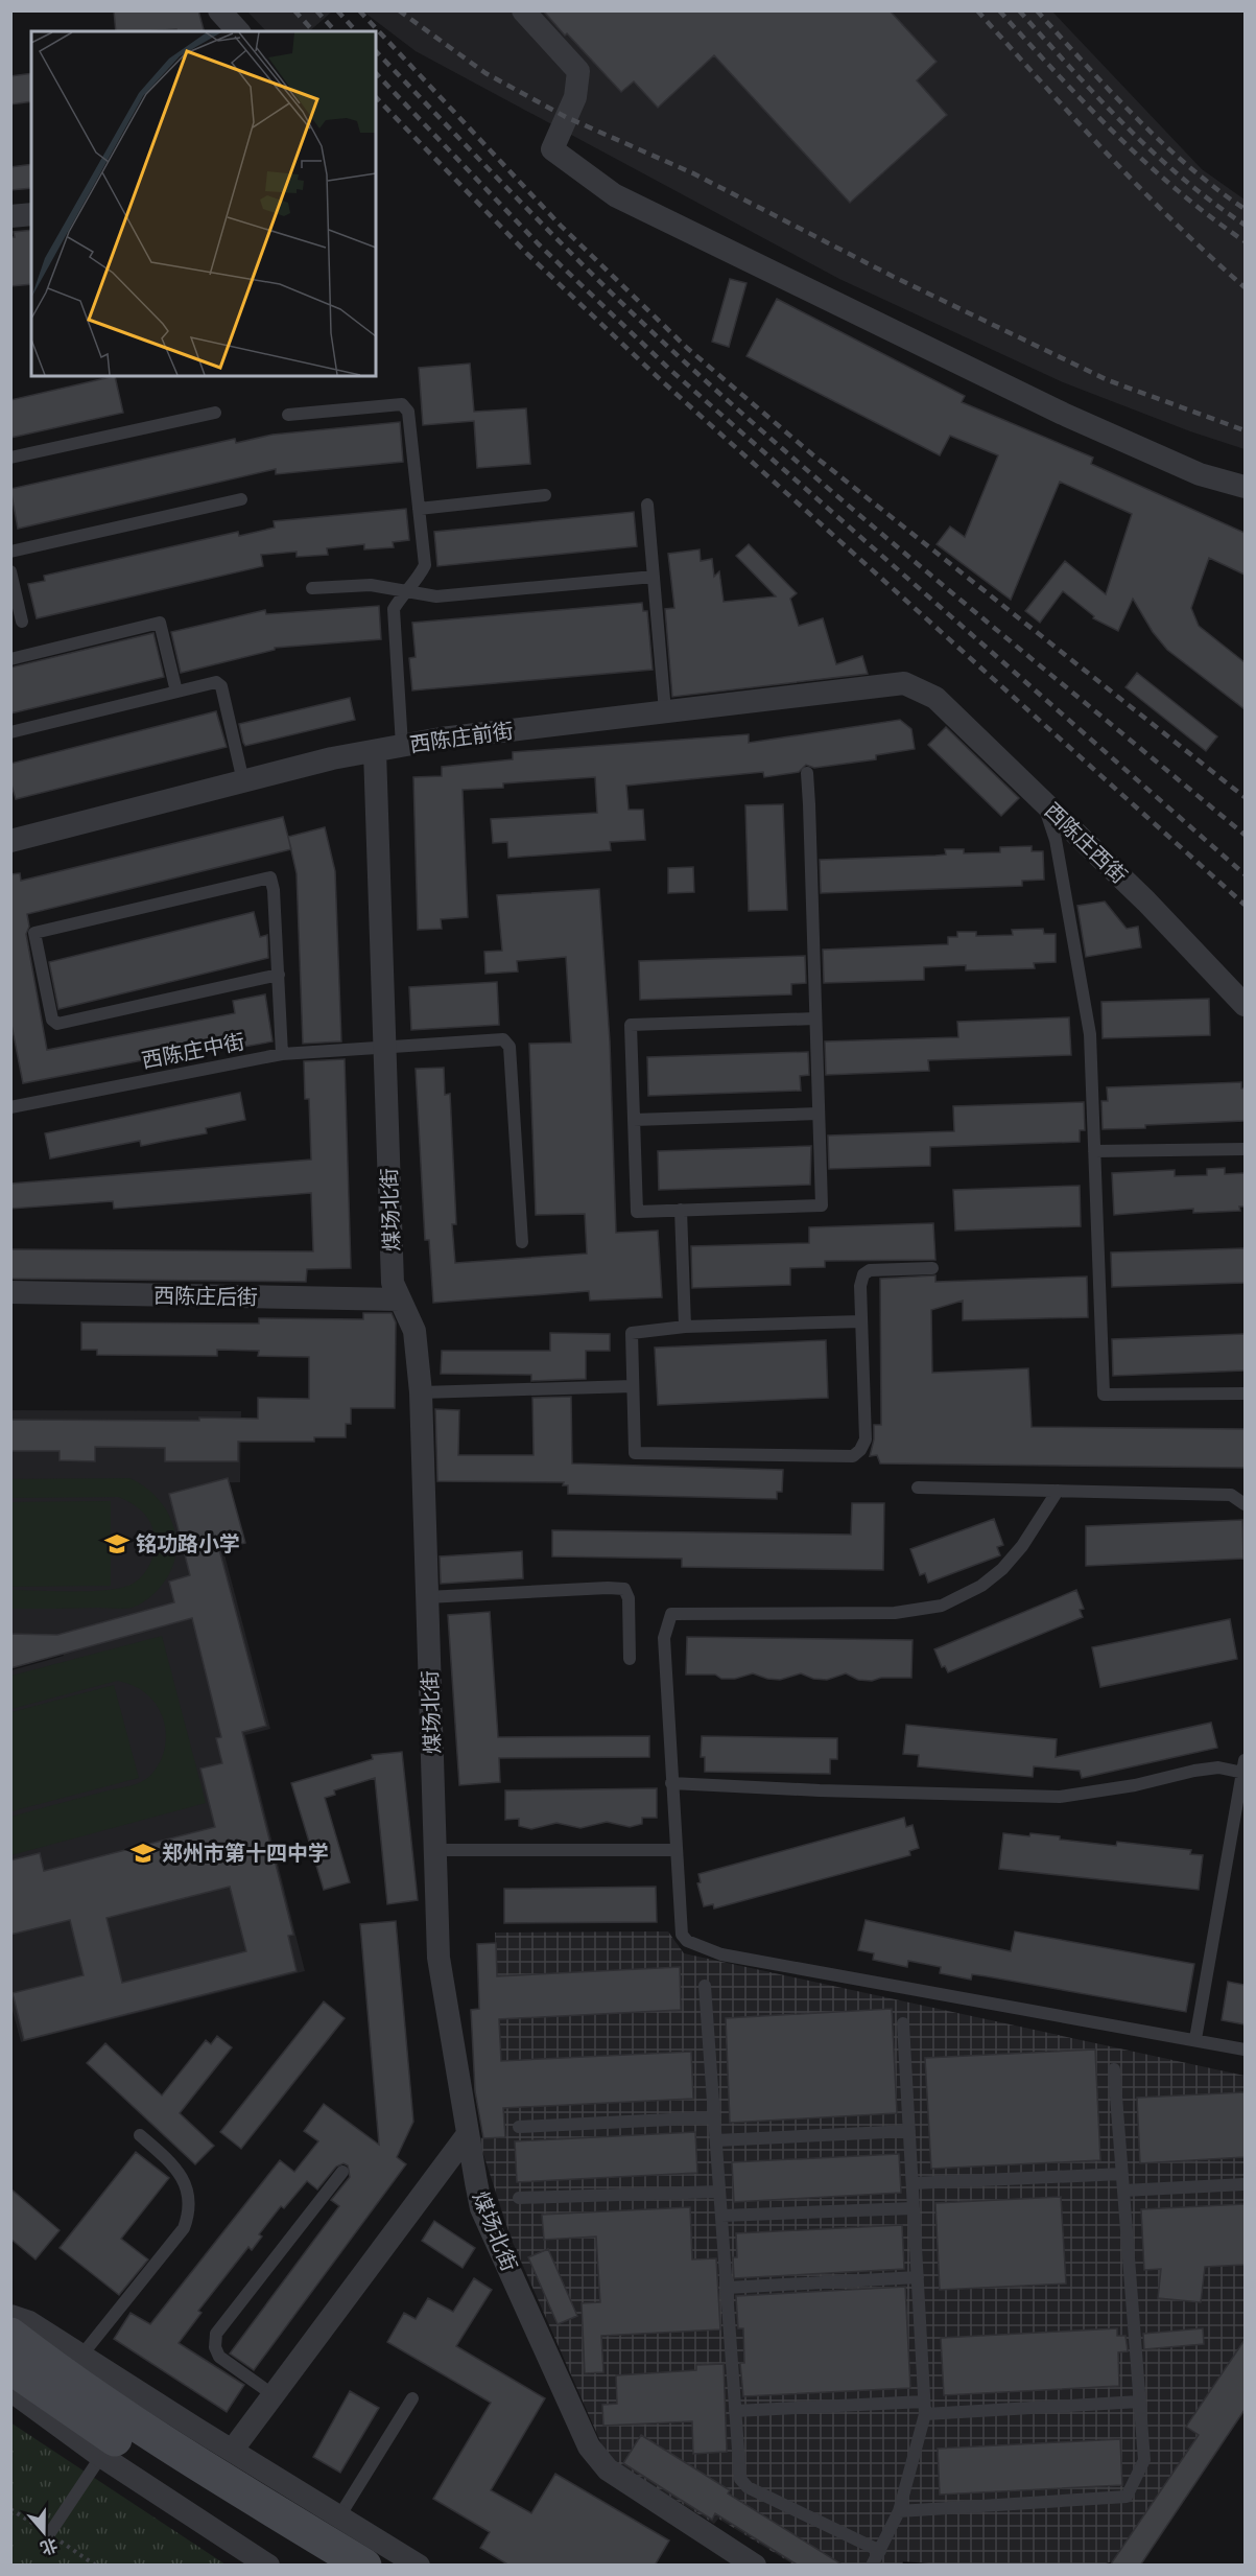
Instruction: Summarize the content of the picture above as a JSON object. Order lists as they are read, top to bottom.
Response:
{
  "streets": {
    "street": [
      "西陈庄前街",
      "西陈庄西街",
      "煤场北街",
      "西陈庄后街"
    ],
    "lane": ["西陈庄中街"]
  },
  "crossings": [
    ["西陈庄前街", "西陈庄西街"],
    ["西陈庄前街", "煤场北街"],
    ["西陈庄中街", "煤场北街"],
    ["煤场北街", "西陈庄后街"]
  ],
  "places": {
    "school or university": ["铭功路小学", "郑州市第十四中学"]
  },
  "north": "bottom"
}
